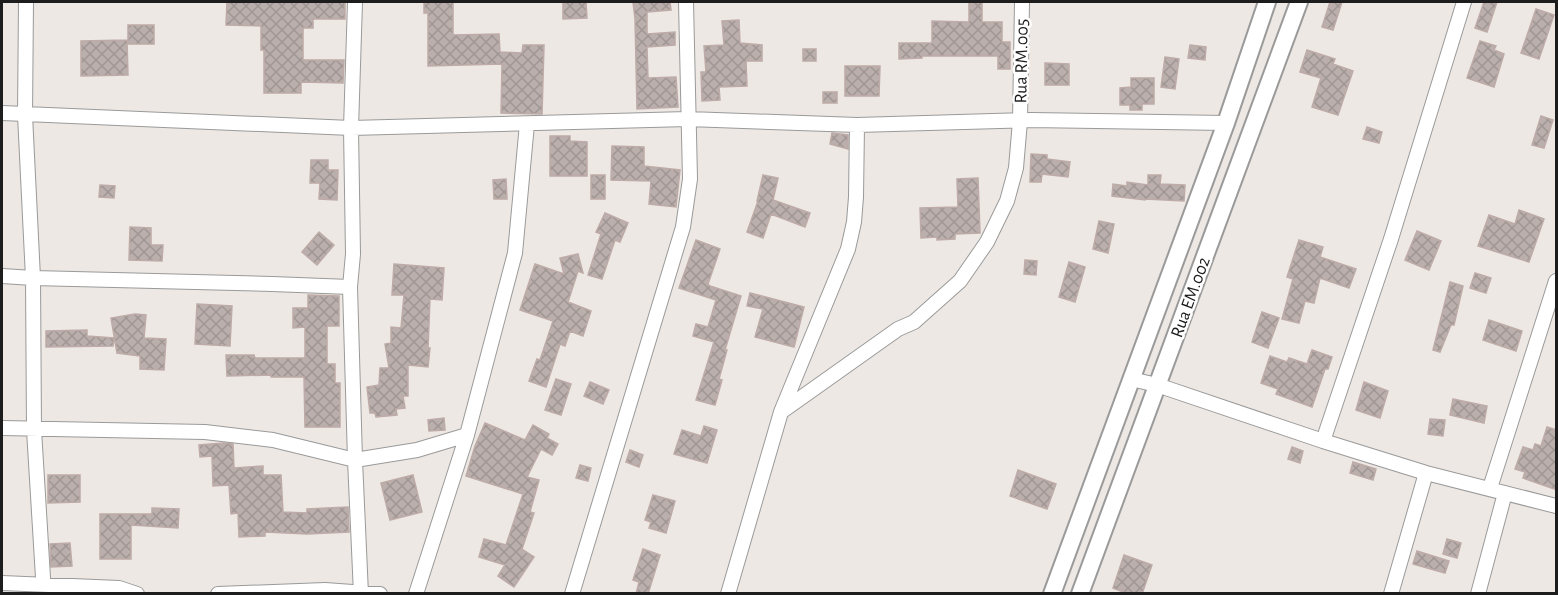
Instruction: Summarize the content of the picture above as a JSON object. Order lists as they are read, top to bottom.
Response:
{
  "streets": {
    "street": ["Rua RM.005", "Rua EM.002"]
  }
}
